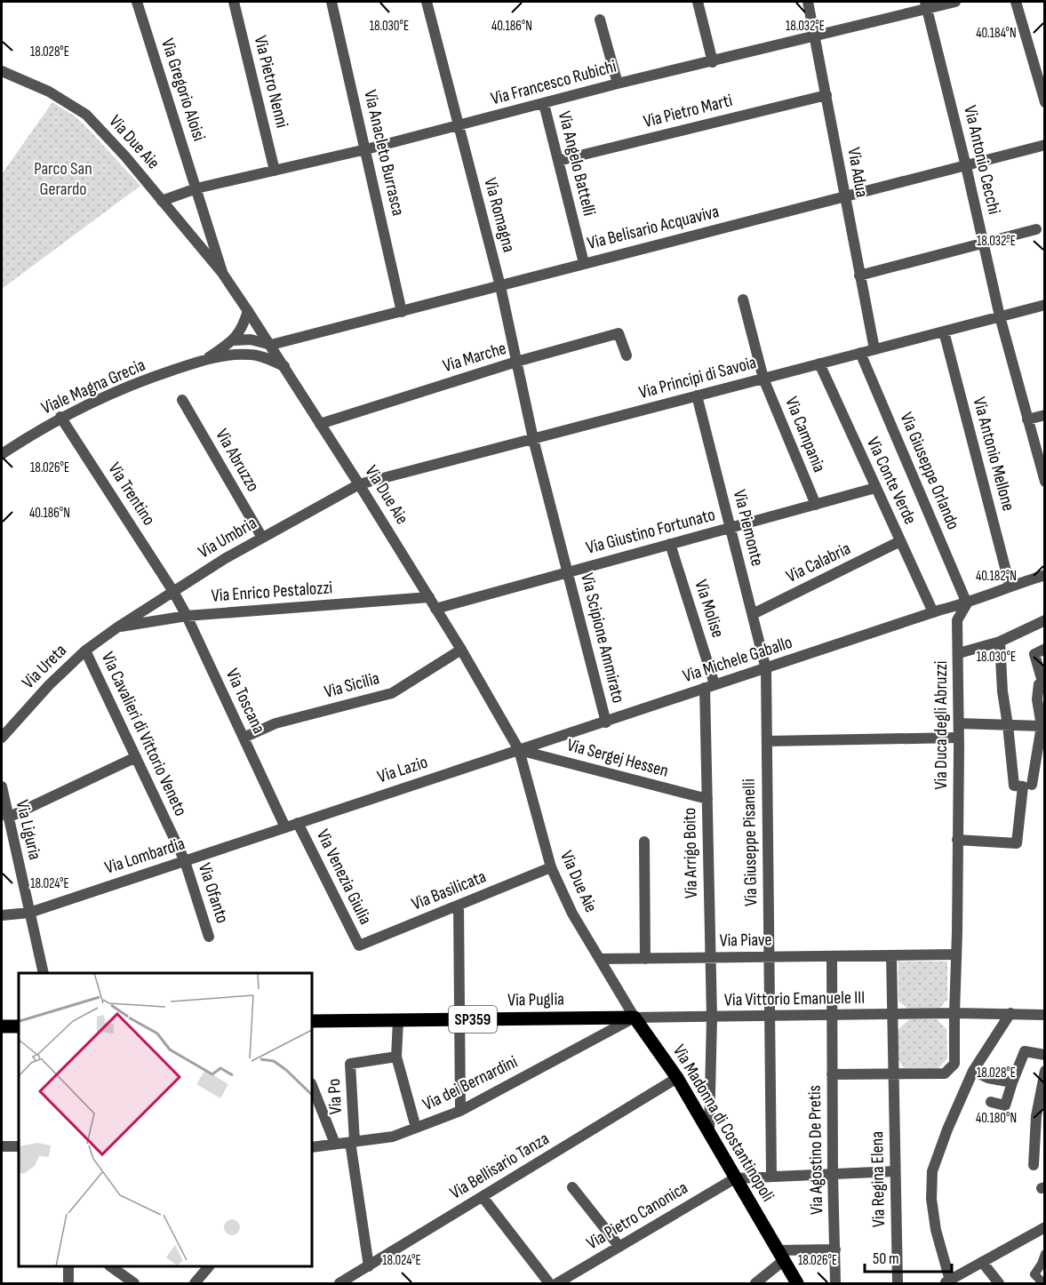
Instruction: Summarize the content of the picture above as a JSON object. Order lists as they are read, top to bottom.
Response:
{
  "streets": {
    "main road": ["Via Puglia", "SP359", "Via Madonna di Costantinopoli"],
    "street": [
      "Via Pietro Nenni",
      "Via Francesco Rubichi",
      "Via Gregorio Aloisi",
      "Via Pietro Marti",
      "Via Due Aie",
      "Via Anacleto Burrasca",
      "Via Antonio Cecchi",
      "Via Angelo Battelli",
      "Via Adua",
      "Via Romagna",
      "Via Belisario Acquaviva",
      "Via Marche",
      "Via Principi di Savoia",
      "Viale Magna Grecia",
      "Via Campania",
      "Via Antonio Mellone",
      "Via Abruzzo",
      "Via Giuseppe Orlando",
      "Via Conte Verde",
      "Via Trentino",
      "Via Piemonte",
      "Via Giustino Fortunato",
      "Via Umbria",
      "Via Calabria",
      "Via Enrico Pestalozzi",
      "Via Molise",
      "Via Scipione Ammirato",
      "Via Michele Gaballo",
      "Via Ureta",
      "Via Sicilia",
      "Via Toscana",
      "Via Duca degli Abruzzi",
      "Via Cavalieri di Vittorio Veneto",
      "Via Sergej Hessen",
      "Via Lazio",
      "Via Liguria",
      "Via Giuseppe Pisanelli",
      "Via Arrigo Boito",
      "Via Lombardia",
      "Via Venezia Giulia",
      "Via Basilicata",
      "Via Ofanto",
      "Via Piave",
      "Via Vittorio Emanuele III",
      "Via dei Bernardini",
      "Via Po",
      "Via Agostino De Pretis",
      "Via Bellisario Tanza",
      "Via Regina Elena",
      "Via Pietro Canonica"
    ]
  },
  "crossings": [
    ["Via Pietro Nenni", "Via Francesco Rubichi"],
    ["Via Francesco Rubichi", "Via Gregorio Aloisi"],
    ["Via Francesco Rubichi", "Via Due Aie"],
    ["Via Francesco Rubichi", "Via Anacleto Burrasca"],
    ["Via Francesco Rubichi", "Via Antonio Cecchi"],
    ["Via Francesco Rubichi", "Via Angelo Battelli"],
    ["Via Francesco Rubichi", "Via Adua"],
    ["Via Francesco Rubichi", "Via Romagna"],
    ["Via Gregorio Aloisi", "Via Due Aie"],
    ["Via Pietro Marti", "Via Angelo Battelli"],
    ["Via Pietro Marti", "Via Adua"],
    ["Via Due Aie", "Via Belisario Acquaviva"],
    ["Via Due Aie", "Via Marche"],
    ["Via Due Aie", "Via Principi di Savoia"],
    ["Via Due Aie", "Viale Magna Grecia"],
    ["Via Due Aie", "Via Giustino Fortunato"],
    ["Via Due Aie", "Via Umbria"],
    ["Via Due Aie", "Via Enrico Pestalozzi"],
    ["Via Due Aie", "Via Michele Gaballo"],
    ["Via Due Aie", "Via Sicilia"],
    ["Via Due Aie", "Via Sergej Hessen"],
    ["Via Due Aie", "Via Lazio"],
    ["Via Due Aie", "Via Basilicata"],
    ["Via Due Aie", "Via Piave"],
    ["Via Due Aie", "Via Vittorio Emanuele III"],
    ["Via Due Aie", "Via Puglia"],
    ["Via Due Aie", "Via dei Bernardini"],
    ["Via Due Aie", "Via Madonna di Costantinopoli"],
    ["Via Anacleto Burrasca", "Via Belisario Acquaviva"],
    ["Via Antonio Cecchi", "Via Belisario Acquaviva"],
    ["Via Antonio Cecchi", "Via Principi di Savoia"],
    ["Via Angelo Battelli", "Via Belisario Acquaviva"],
    ["Via Adua", "Via Belisario Acquaviva"],
    ["Via Adua", "Via Principi di Savoia"],
    ["Via Romagna", "Via Belisario Acquaviva"],
    ["Via Romagna", "Via Marche"],
    ["Via Romagna", "Via Principi di Savoia"],
    ["Via Romagna", "Via Scipione Ammirato"],
    ["Via Belisario Acquaviva", "Viale Magna Grecia"],
    ["Via Principi di Savoia", "Via Campania"],
    ["Via Principi di Savoia", "Via Antonio Mellone"],
    ["Via Principi di Savoia", "Via Giuseppe Orlando"],
    ["Via Principi di Savoia", "Via Conte Verde"],
    ["Via Principi di Savoia", "Via Piemonte"],
    ["Via Principi di Savoia", "Via Umbria"],
    ["Via Principi di Savoia", "Via Scipione Ammirato"],
    ["Viale Magna Grecia", "Via Trentino"],
    ["Via Campania", "Via Giustino Fortunato"],
    ["Via Abruzzo", "Via Umbria"],
    ["Via Giuseppe Orlando", "Via Michele Gaballo"],
    ["Via Giuseppe Orlando", "Via Duca degli Abruzzi"],
    ["Via Conte Verde", "Via Giustino Fortunato"],
    ["Via Conte Verde", "Via Calabria"],
    ["Via Conte Verde", "Via Michele Gaballo"],
    ["Via Trentino", "Via Umbria"],
    ["Via Trentino", "Via Toscana"],
    ["Via Piemonte", "Via Giustino Fortunato"],
    ["Via Piemonte", "Via Calabria"],
    ["Via Piemonte", "Via Michele Gaballo"],
    ["Via Piemonte", "Via Giuseppe Pisanelli"],
    ["Via Giustino Fortunato", "Via Molise"],
    ["Via Giustino Fortunato", "Via Scipione Ammirato"],
    ["Via Umbria", "Via Enrico Pestalozzi"],
    ["Via Umbria", "Via Ureta"],
    ["Via Umbria", "Via Toscana"],
    ["Via Enrico Pestalozzi", "Via Ureta"],
    ["Via Enrico Pestalozzi", "Via Toscana"],
    ["Via Molise", "Via Michele Gaballo"],
    ["Via Molise", "Via Arrigo Boito"],
    ["Via Scipione Ammirato", "Via Michele Gaballo"],
    ["Via Michele Gaballo", "Via Duca degli Abruzzi"],
    ["Via Michele Gaballo", "Via Sergej Hessen"],
    ["Via Michele Gaballo", "Via Lazio"],
    ["Via Michele Gaballo", "Via Giuseppe Pisanelli"],
    ["Via Michele Gaballo", "Via Arrigo Boito"],
    ["Via Ureta", "Via Cavalieri di Vittorio Veneto"],
    ["Via Sicilia", "Via Toscana"],
    ["Via Toscana", "Via Lombardia"],
    ["Via Duca degli Abruzzi", "Via Piave"],
    ["Via Duca degli Abruzzi", "Via Vittorio Emanuele III"],
    ["Via Duca degli Abruzzi", "Via Agostino De Pretis"],
    ["Via Duca degli Abruzzi", "Via Regina Elena"],
    ["Via Cavalieri di Vittorio Veneto", "Via Lombardia"],
    ["Via Cavalieri di Vittorio Veneto", "Via Ofanto"],
    ["Via Sergej Hessen", "Via Lazio"],
    ["Via Sergej Hessen", "Via Arrigo Boito"],
    ["Via Lazio", "Via Lombardia"],
    ["Via Lazio", "Via Venezia Giulia"],
    ["Via Liguria", "Via Lombardia"],
    ["Via Giuseppe Pisanelli", "Via Piave"],
    ["Via Giuseppe Pisanelli", "Via Vittorio Emanuele III"],
    ["Via Arrigo Boito", "Via Piave"],
    ["Via Arrigo Boito", "Via Vittorio Emanuele III"],
    ["Via Arrigo Boito", "Via Madonna di Costantinopoli"],
    ["Via Lombardia", "Via Venezia Giulia"],
    ["Via Lombardia", "Via Ofanto"],
    ["Via Venezia Giulia", "Via Basilicata"],
    ["Via Piave", "Via Agostino De Pretis"],
    ["Via Piave", "Via Regina Elena"],
    ["Via Vittorio Emanuele III", "Via Puglia"],
    ["Via Vittorio Emanuele III", "Via dei Bernardini"],
    ["Via Vittorio Emanuele III", "Via Madonna di Costantinopoli"],
    ["Via Vittorio Emanuele III", "Via Agostino De Pretis"],
    ["Via Vittorio Emanuele III", "Via Regina Elena"],
    ["Via Puglia", "Via dei Bernardini"],
    ["Via Puglia", "Via Madonna di Costantinopoli"],
    ["Via dei Bernardini", "Via Po"],
    ["Via dei Bernardini", "Via Madonna di Costantinopoli"],
    ["Via Madonna di Costantinopoli", "Via Bellisario Tanza"],
    ["Via Madonna di Costantinopoli", "Via Pietro Canonica"]
  ],
  "parks": ["Parco San Gerardo"],
  "scale_bar": "50 m",
  "coordinates": [
    "18.030°E",
    "40.186°N",
    "18.032°E",
    "40.184°N",
    "18.028°E",
    "18.026°E",
    "40.182°N",
    "18.024°E",
    "40.180°N"
  ]
}
